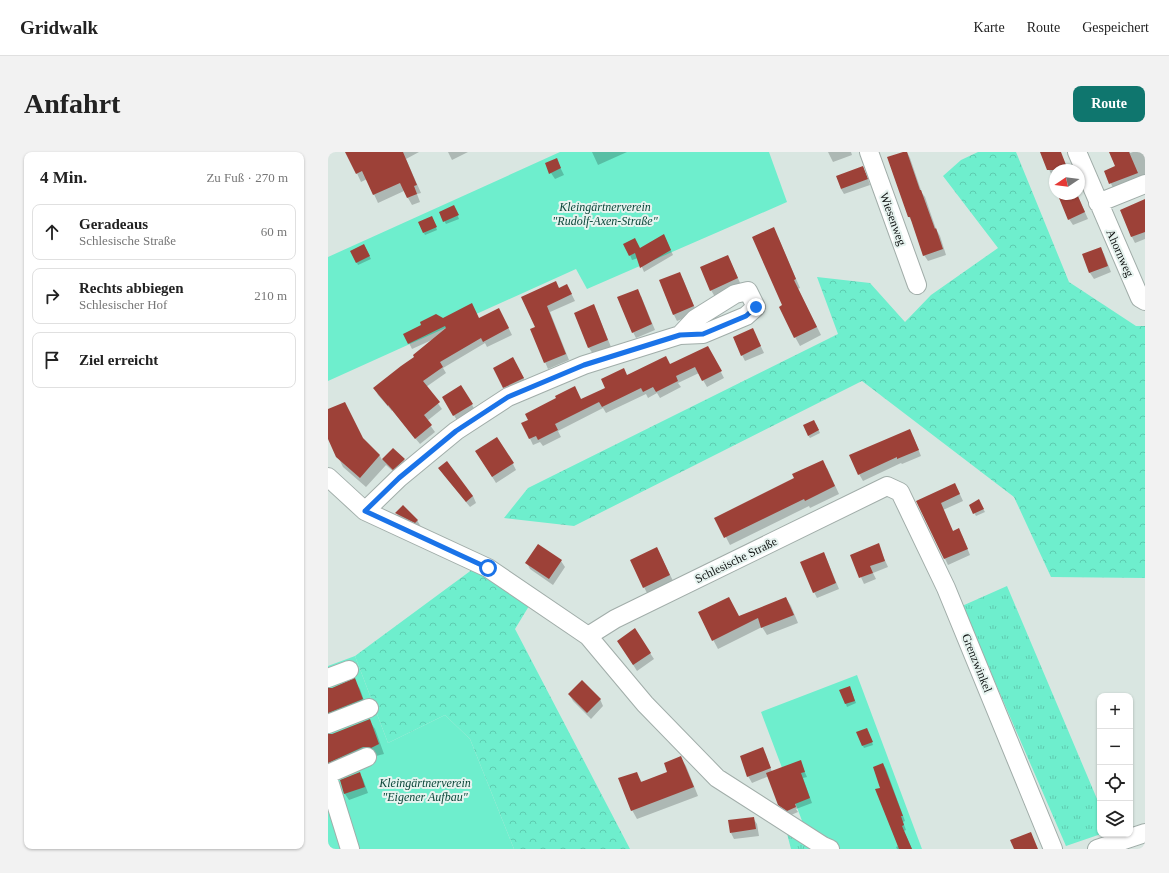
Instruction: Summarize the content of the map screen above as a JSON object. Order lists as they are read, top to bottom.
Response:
{
  "streets": {
    "street": [
      "Wiesenweg",
      "Ahornweg",
      "Schlesische Straße",
      "Grenzwinkel"
    ]
  },
  "crossings": [
    ["Schlesische Straße", "Grenzwinkel"]
  ],
  "parks": ["Kleingärtnerverein \"Rudolf-Axen-Straße\"", "Kleingärtnerverein \"Eigener Aufbau\""],
  "north": "left",
  "page": {
    "header": "Gridwalk",
    "nav": ["Karte", "Route", "Gespeichert"],
    "buttons": "Route",
    "title": "Anfahrt",
    "heading": ["4 Min.", "Zu Fuß · 270 m"],
    "list": [
      ["Geradeaus", "Schlesische Straße", "60 m"],
      ["Rechts abbiegen", "Schlesischer Hof", "210 m"],
      "Ziel erreicht"
    ],
    "map_buttons": ["+", "−"]
  }
}
